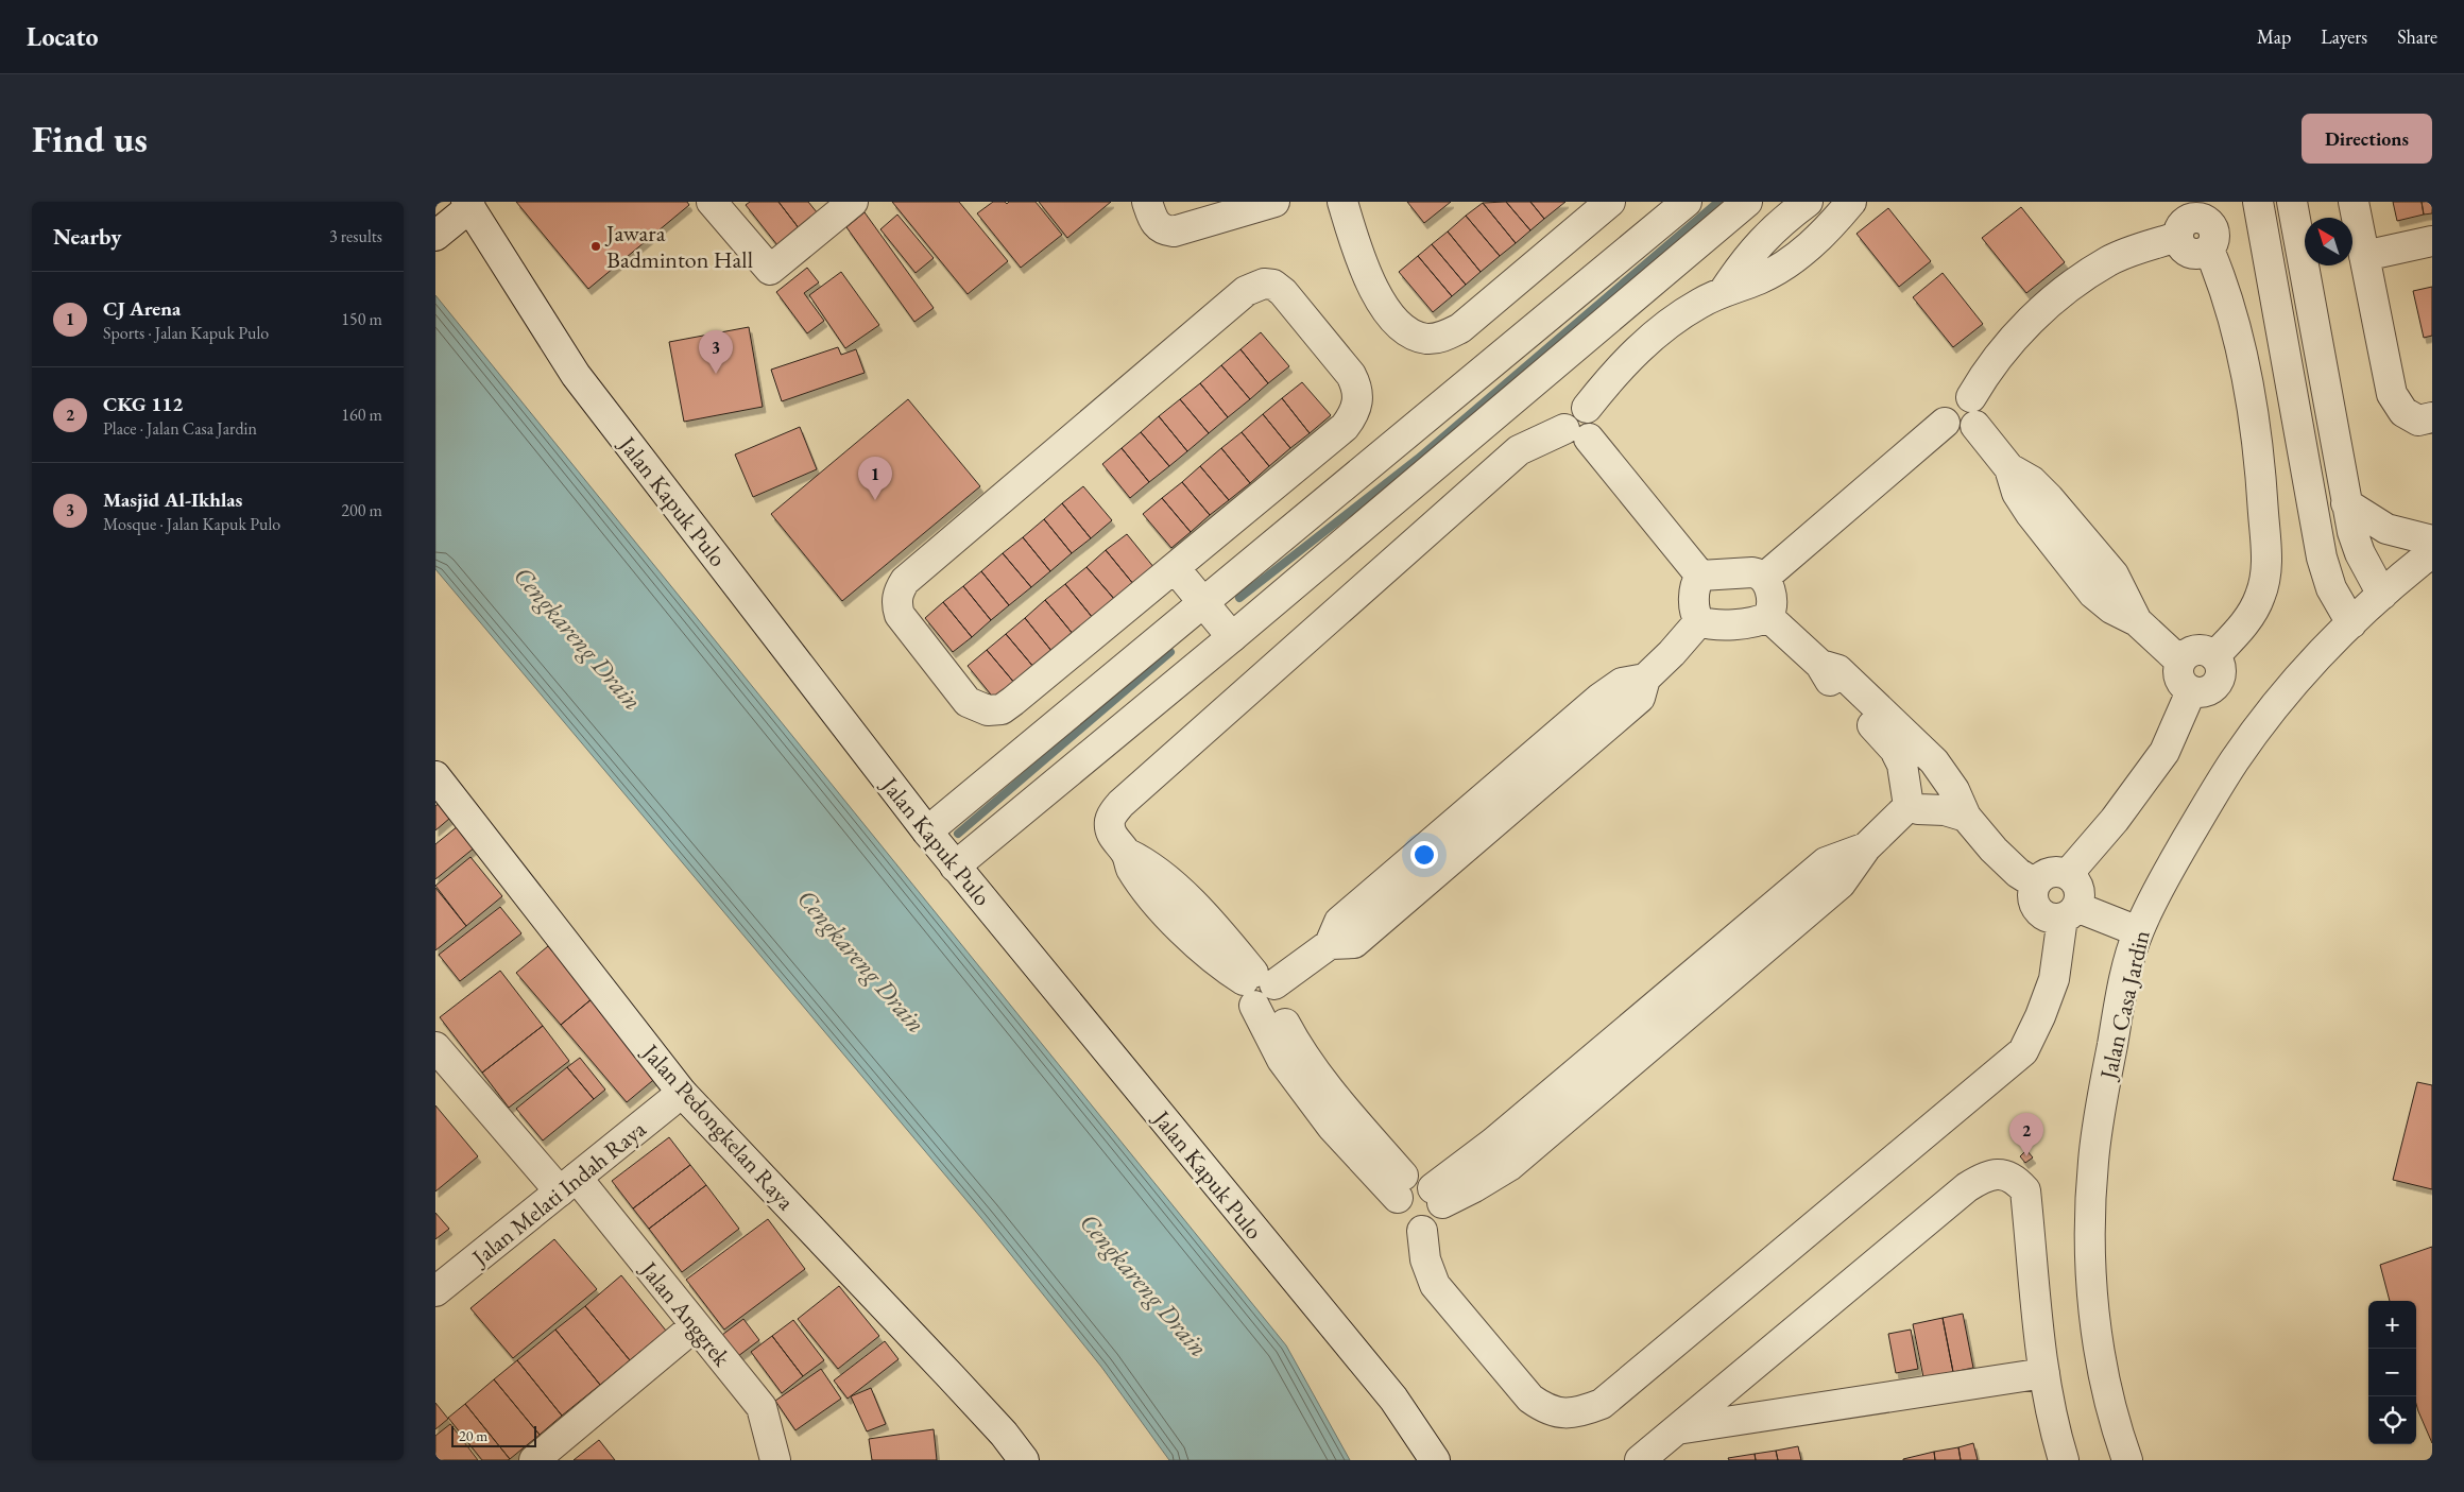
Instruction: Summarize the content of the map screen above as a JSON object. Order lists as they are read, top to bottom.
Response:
{
  "streets": {
    "street": [
      "Jalan Kapuk Pulo",
      "Jalan Casa Jardin",
      "Jalan Pedongkelan Raya",
      "Jalan Melati Indah Raya",
      "Jalan Anggrek"
    ]
  },
  "crossings": [
    ["Jalan Pedongkelan Raya", "Jalan Melati Indah Raya"],
    ["Jalan Melati Indah Raya", "Jalan Anggrek"]
  ],
  "water": ["Cengkareng Drain"],
  "places": ["Jawara Badminton Hall"],
  "scale_bar": "20 m",
  "north": "top left",
  "page": {
    "header": "Locato",
    "nav": ["Map", "Layers", "Share"],
    "buttons": "Directions",
    "title": "Find us",
    "heading": ["Nearby", "3 results"],
    "list": [
      {
        "mark": "1",
        "name": "CJ Arena",
        "note": "Sports · Jalan Kapuk Pulo",
        "value": "150 m"
      },
      {
        "mark": "2",
        "name": "CKG 112",
        "note": "Place · Jalan Casa Jardin",
        "value": "160 m"
      },
      {
        "mark": "3",
        "name": "Masjid Al-Ikhlas",
        "note": "Mosque · Jalan Kapuk Pulo",
        "value": "200 m"
      }
    ],
    "pins": ["3", "1", "2"],
    "map_buttons": ["+", "−"],
    "scale": "20 m"
  }
}
